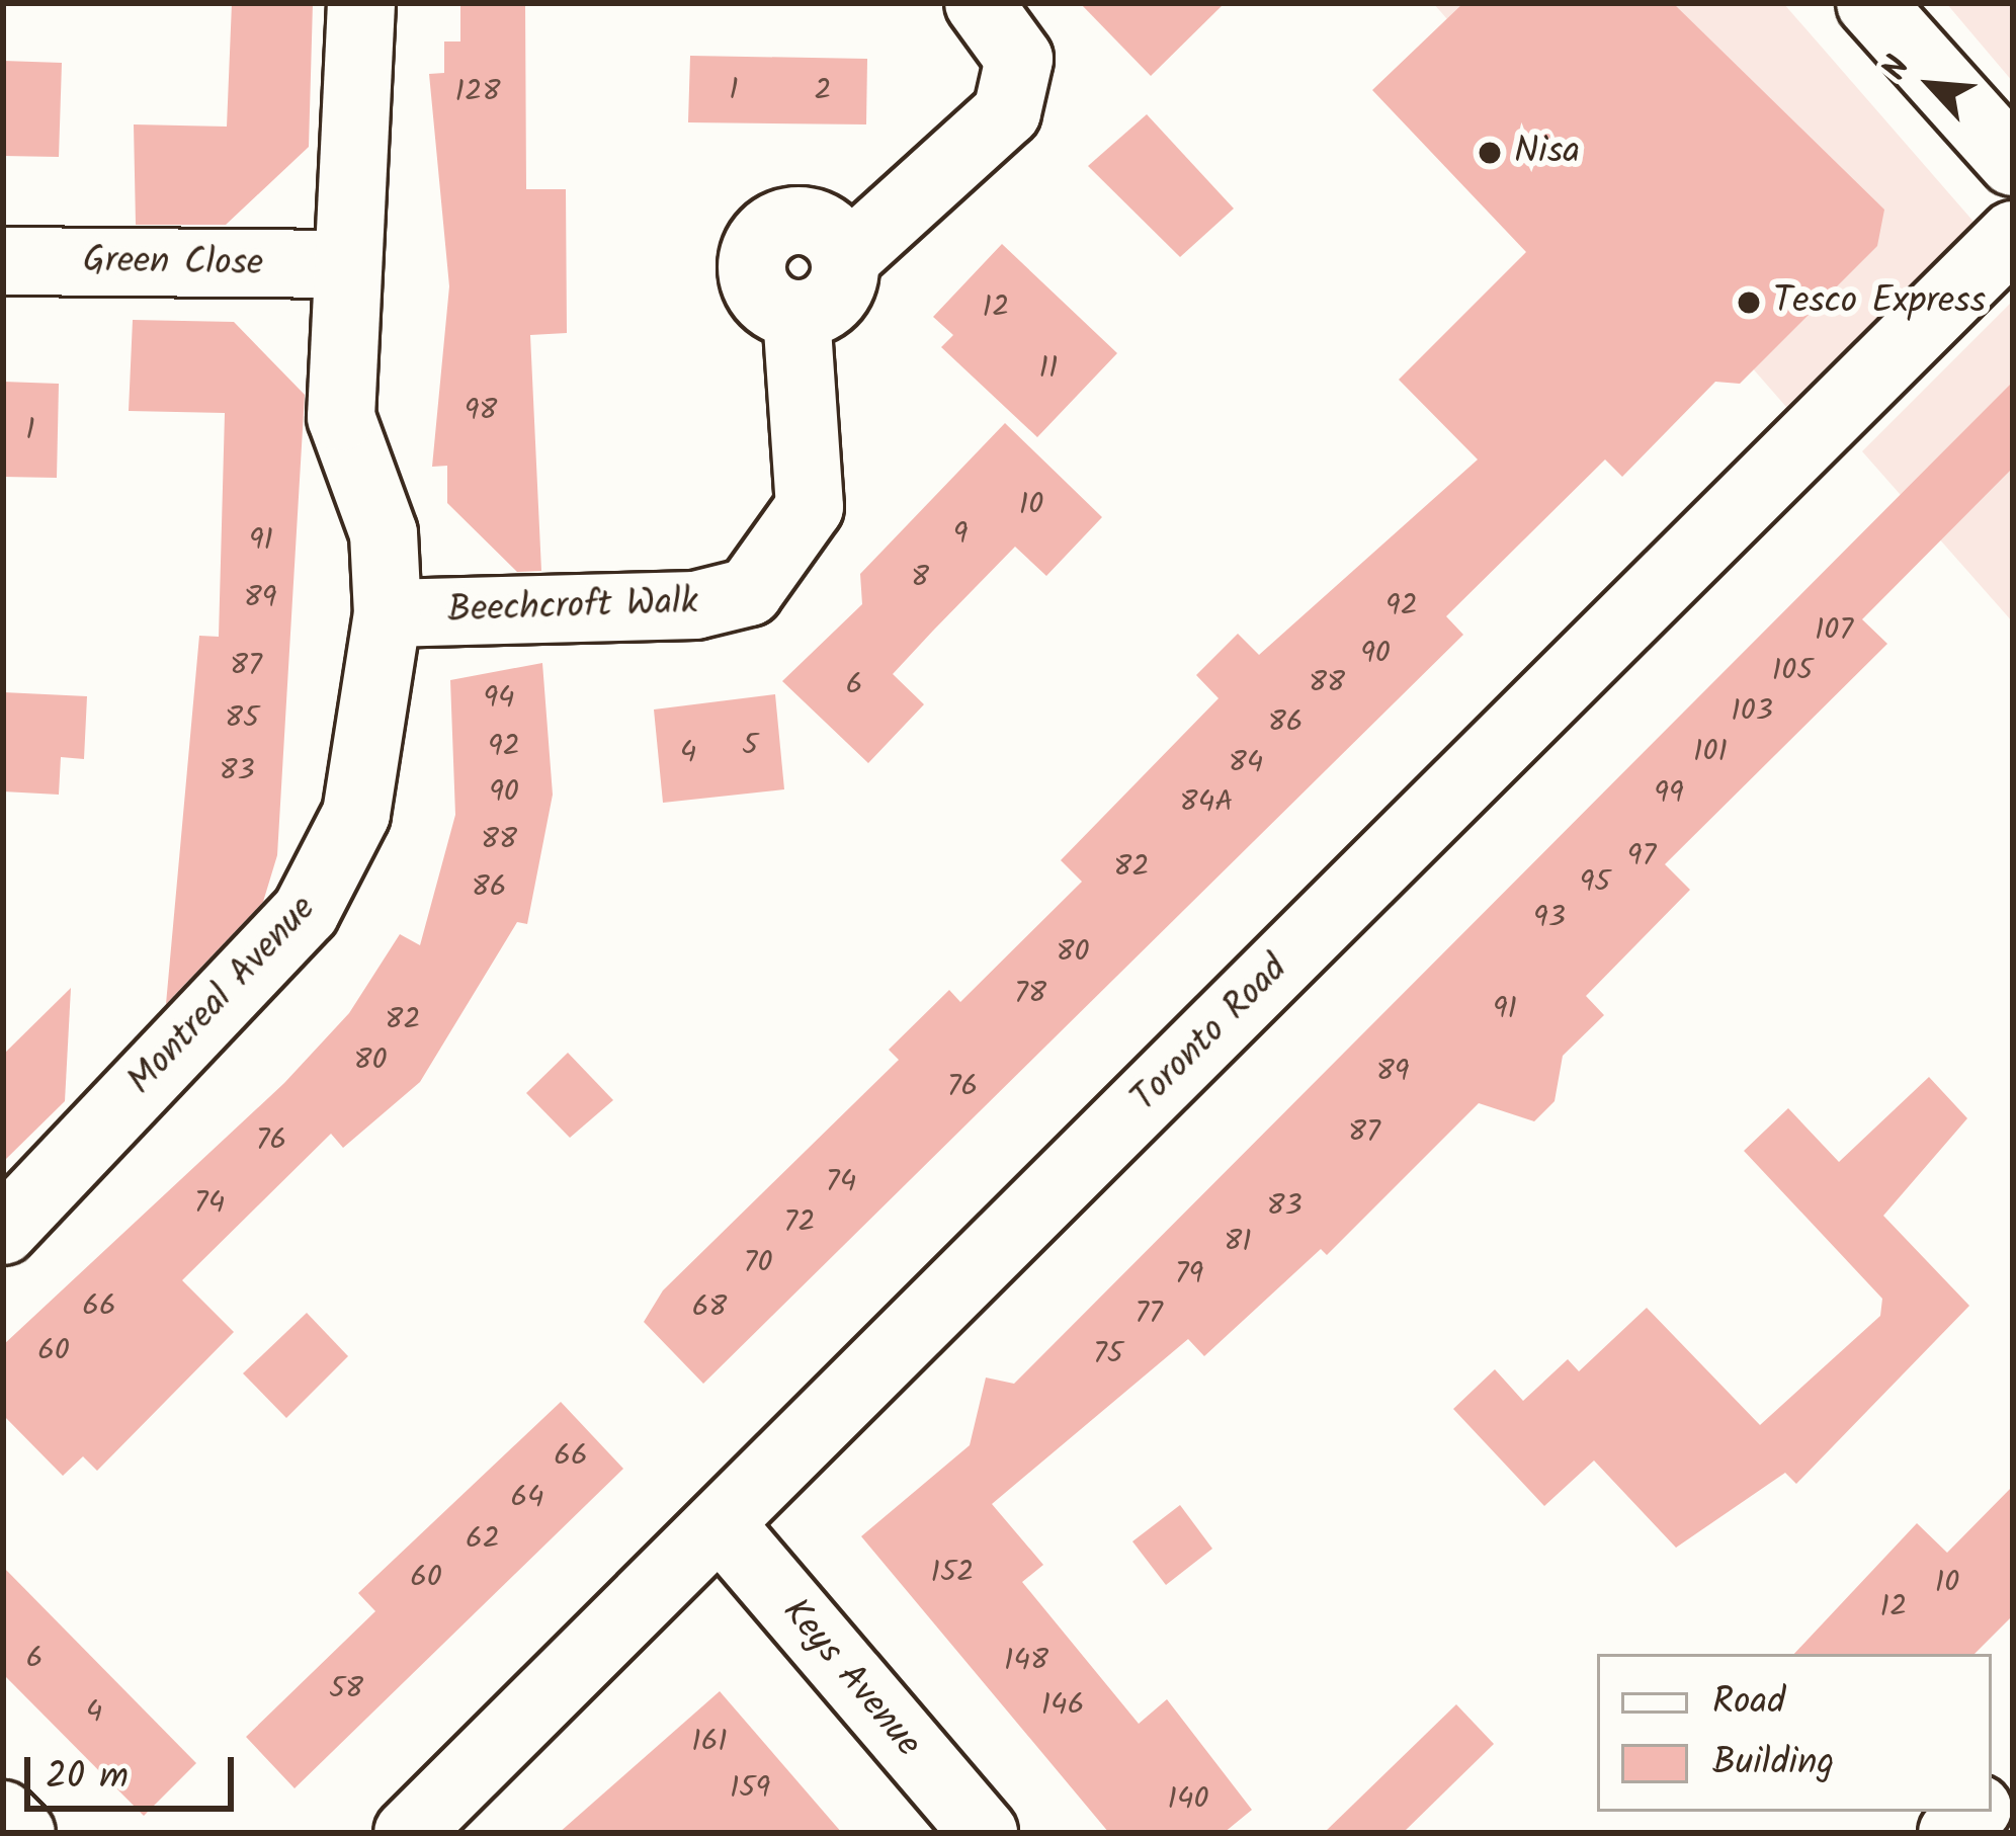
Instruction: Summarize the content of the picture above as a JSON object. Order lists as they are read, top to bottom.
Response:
{
  "streets": {
    "street": [
      "Green Close",
      "Beechcroft Walk",
      "Montreal Avenue",
      "Toronto Road",
      "Keys Avenue"
    ]
  },
  "crossings": [
    ["Green Close", "Montreal Avenue"],
    ["Beechcroft Walk", "Montreal Avenue"],
    ["Toronto Road", "Keys Avenue"]
  ],
  "places": ["Nisa", "Tesco Express"],
  "house_numbers": [
    "1",
    "2",
    "128",
    "12",
    "11",
    "98",
    "1",
    "10",
    "9",
    "91",
    "8",
    "89",
    "92",
    "107",
    "90",
    "87",
    "105",
    "88",
    "6",
    "94",
    "103",
    "85",
    "86",
    "5",
    "92",
    "101",
    "4",
    "84",
    "83",
    "90",
    "99",
    "84A",
    "88",
    "97",
    "82",
    "95",
    "86",
    "93",
    "80",
    "78",
    "91",
    "82",
    "80",
    "89",
    "76",
    "87",
    "76",
    "74",
    "74",
    "83",
    "72",
    "81",
    "70",
    "79",
    "66",
    "68",
    "77",
    "60",
    "75",
    "66",
    "64",
    "62",
    "152",
    "60",
    "10",
    "12",
    "6",
    "148",
    "58",
    "146",
    "4",
    "161",
    "159",
    "140"
  ],
  "legend": ["Road", "Building"],
  "scale_bar": "20 m",
  "north": "top left"
}
